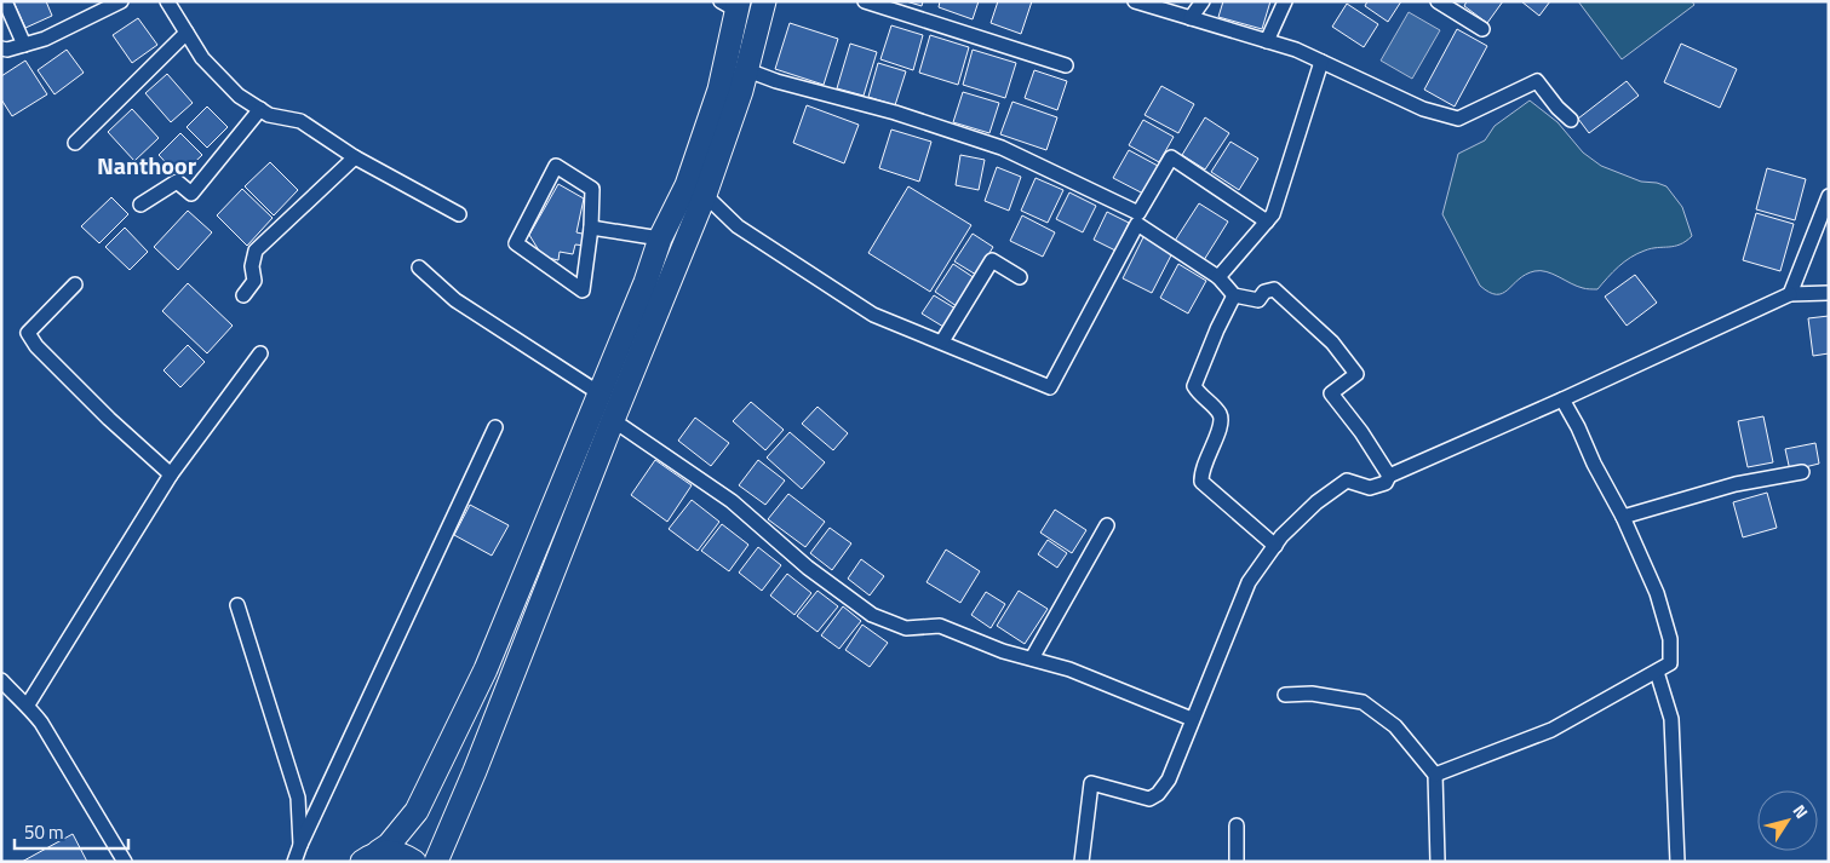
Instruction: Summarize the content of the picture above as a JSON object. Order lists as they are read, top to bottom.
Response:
{
  "districts": ["Nanthoor"],
  "scale_bar": "50 m",
  "north": "top right"
}
